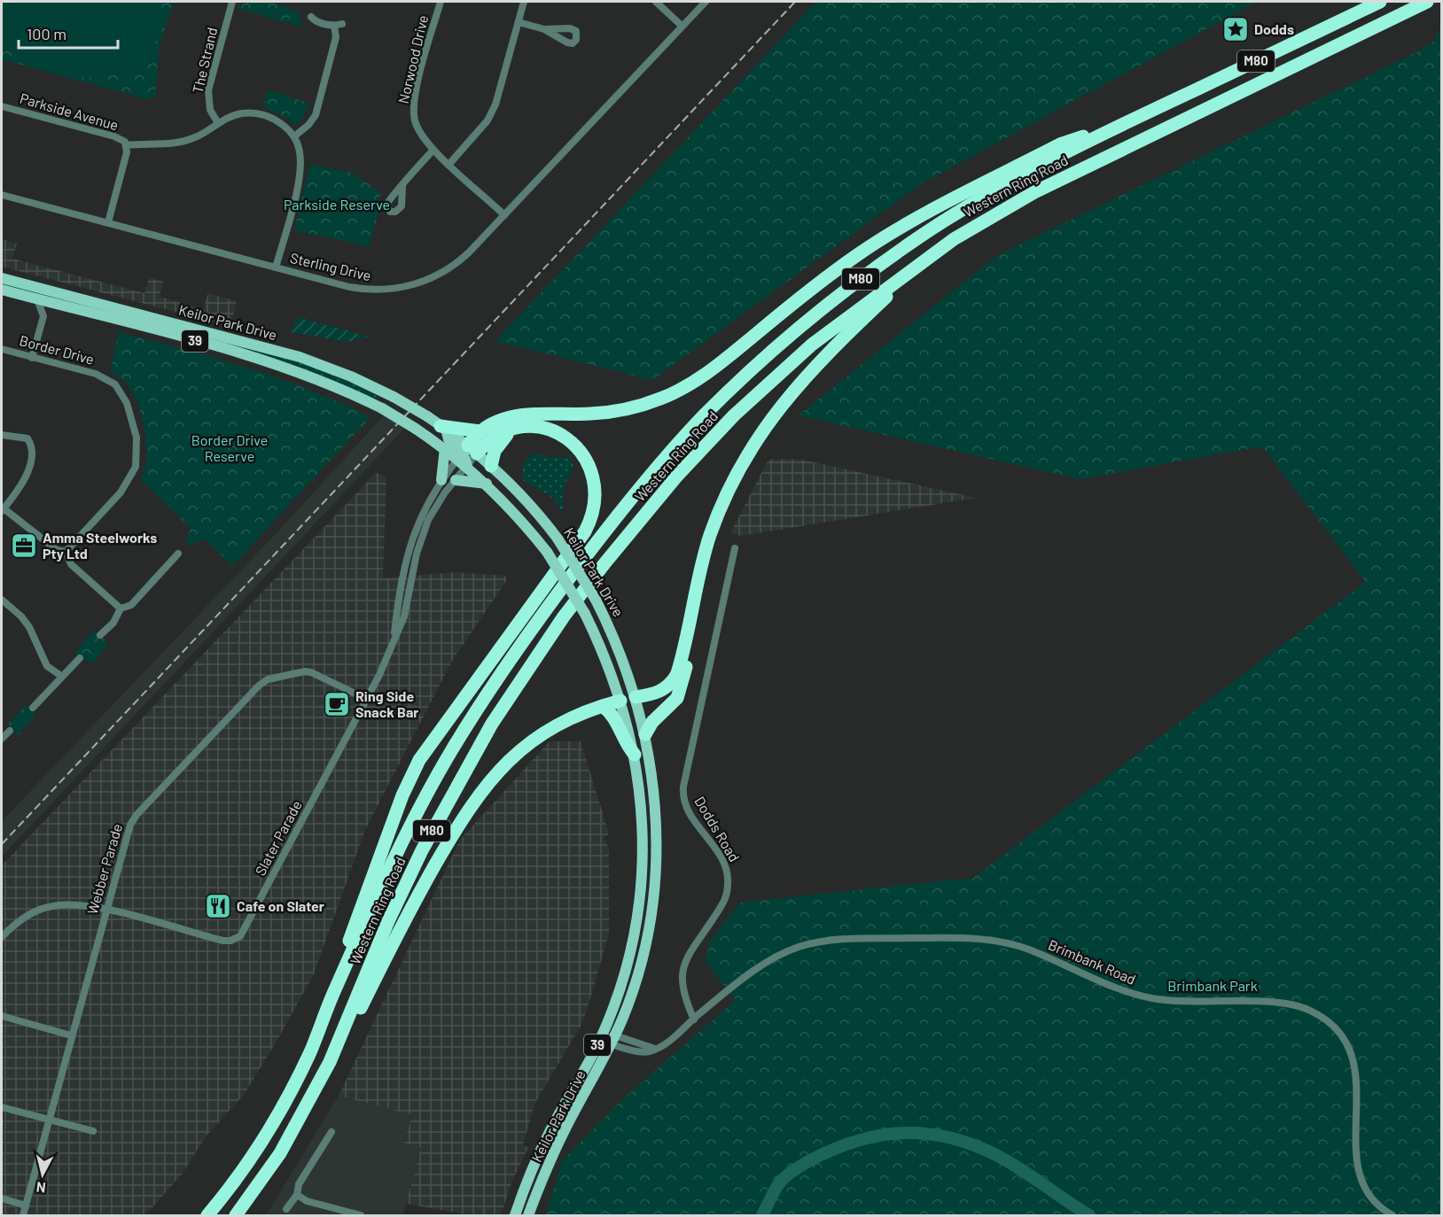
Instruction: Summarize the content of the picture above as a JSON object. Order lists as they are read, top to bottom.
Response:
{
  "streets": {
    "highway": ["M80", "Western Ring Road"],
    "main road": ["Keilor Park Drive", "39"],
    "street": [
      "Norwood Drive",
      "The Strand",
      "Parkside Avenue",
      "Sterling Drive",
      "Border Drive",
      "Dodds Road",
      "Slater Parade",
      "Webber Parade",
      "Brimbank Road"
    ]
  },
  "crossings": [
    ["Norwood Drive", "Sterling Drive"],
    ["The Strand", "Parkside Avenue"],
    ["Parkside Avenue", "Sterling Drive"],
    ["Keilor Park Drive", "Slater Parade"],
    ["Keilor Park Drive", "Brimbank Road"],
    ["Dodds Road", "Brimbank Road"],
    ["Slater Parade", "Webber Parade"]
  ],
  "parks": ["Parkside Reserve", "Border Drive Reserve", "Brimbank Park"],
  "places": {
    "place": ["Dodds"],
    "office": ["Amma Steelworks Pty Ltd"],
    "cafe": ["Ring Side Snack Bar"],
    "restaurant": ["Cafe on Slater"]
  },
  "scale_bar": "100 m",
  "north": "bottom"
}
